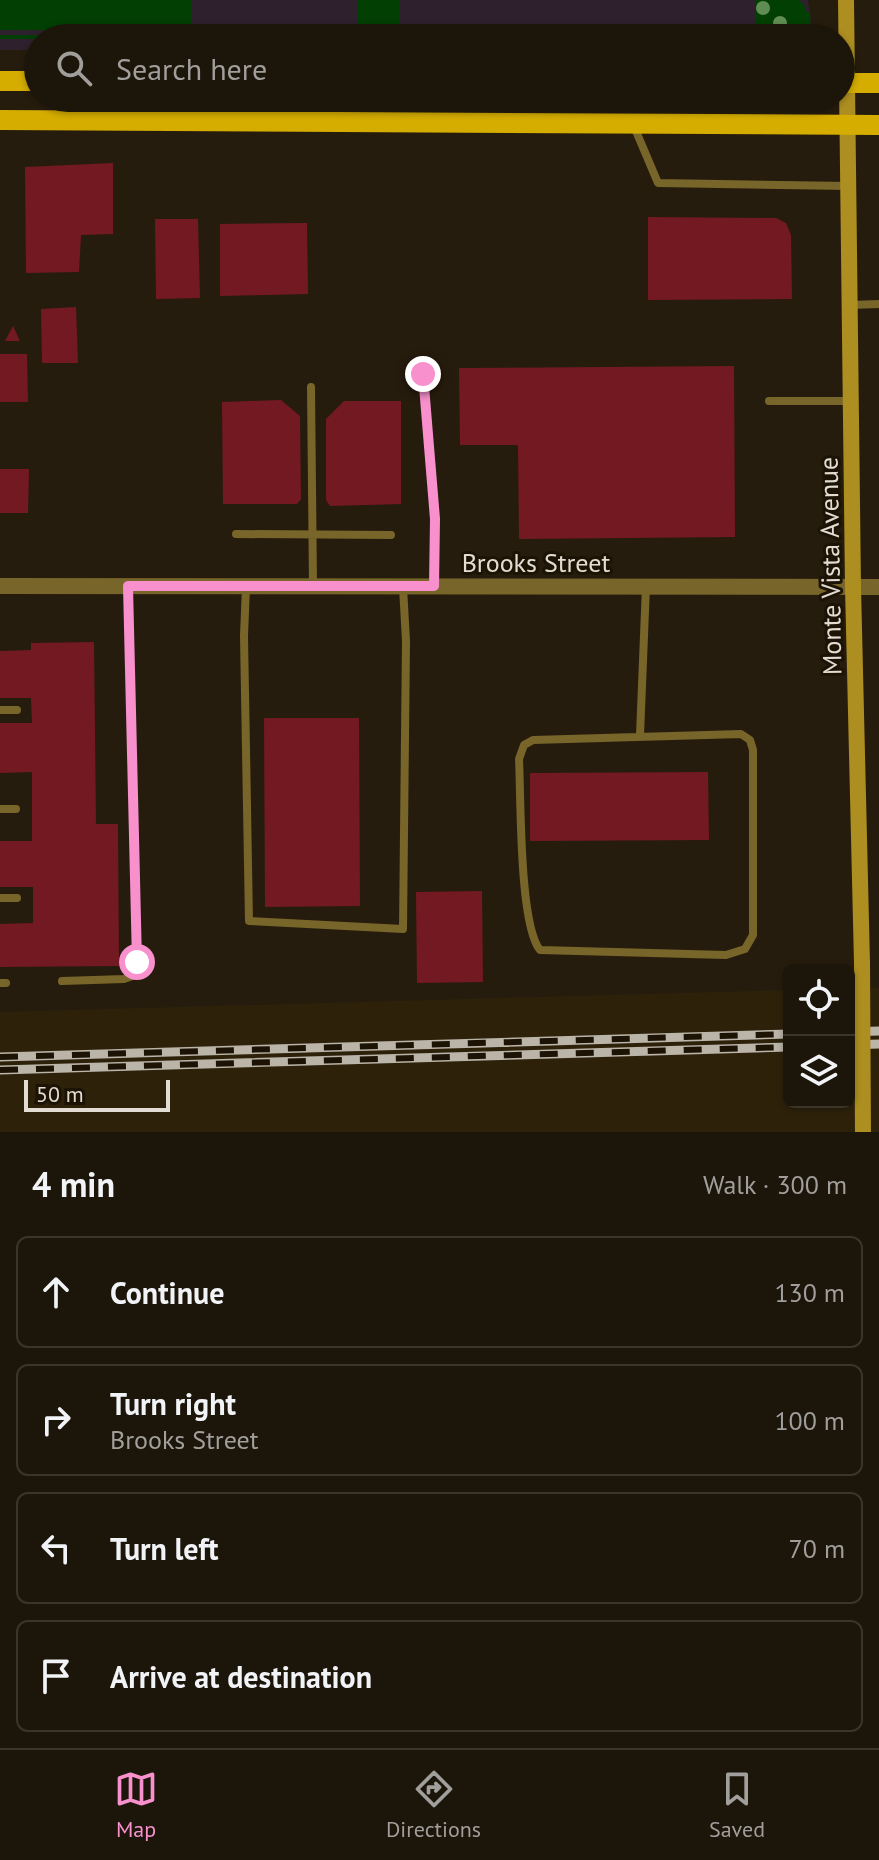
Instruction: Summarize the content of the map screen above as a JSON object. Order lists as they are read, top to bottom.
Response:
{
  "streets": {
    "main road": ["Monte Vista Avenue"],
    "street": ["Brooks Street"]
  },
  "crossings": [
    ["Brooks Street", "Monte Vista Avenue"]
  ],
  "scale_bar": "50 m",
  "page": {
    "search": "Search here",
    "scale": "50 m",
    "heading": ["4 min", "Walk · 300 m"],
    "list": [
      ["Continue", "130 m"],
      ["Turn right", "Brooks Street", "100 m"],
      ["Turn left", "70 m"],
      "Arrive at destination"
    ],
    "nav": ["Map", "Directions", "Saved"]
  }
}
